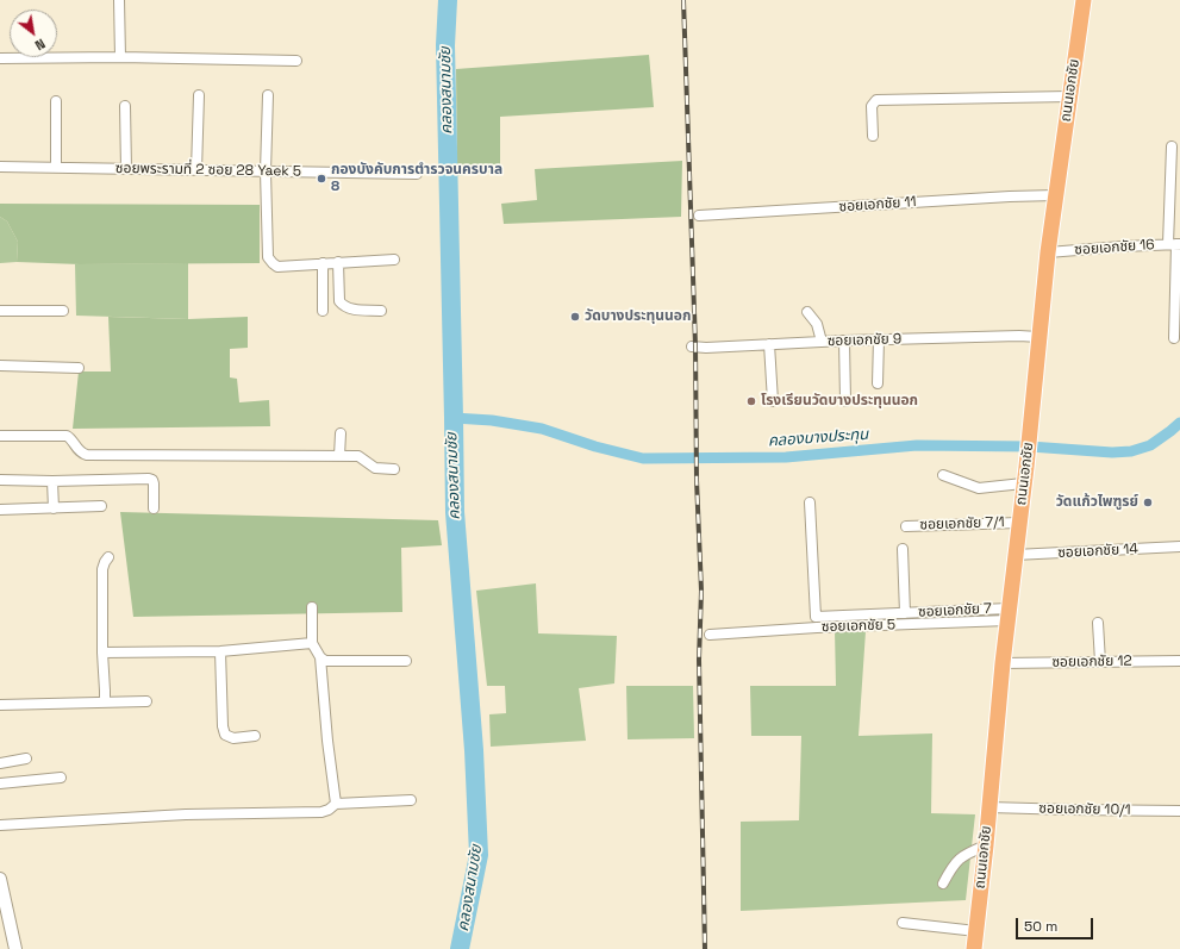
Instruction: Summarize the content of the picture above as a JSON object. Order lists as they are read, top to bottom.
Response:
{
  "streets": {
    "main road": ["ถนนเอกชัย"],
    "street": [
      "ซอยพระรามที่ 2 ซอย 28 Yaek 5",
      "ซอยเอกชัย 11",
      "ซอยเอกชัย 16",
      "ซอยเอกชัย 9",
      "ซอยเอกชัย 7/1",
      "ซอยเอกชัย 14",
      "ซอยเอกชัย 7",
      "ซอยเอกชัย 5",
      "ซอยเอกชัย 12",
      "ซอยเอกชัย 10/1"
    ]
  },
  "crossings": [
    ["ถนนเอกชัย", "ซอยเอกชัย 11"],
    ["ถนนเอกชัย", "ซอยเอกชัย 16"],
    ["ถนนเอกชัย", "ซอยเอกชัย 9"],
    ["ถนนเอกชัย", "ซอยเอกชัย 7/1"],
    ["ถนนเอกชัย", "ซอยเอกชัย 14"],
    ["ถนนเอกชัย", "ซอยเอกชัย 7"],
    ["ถนนเอกชัย", "ซอยเอกชัย 5"],
    ["ถนนเอกชัย", "ซอยเอกชัย 12"],
    ["ถนนเอกชัย", "ซอยเอกชัย 10/1"],
    ["ซอยเอกชัย 7", "ซอยเอกชัย 5"]
  ],
  "water": ["คลองสนามชัย", "คลองบางประทุน"],
  "places": [
    "กองบังคับการตำรวจนครบาล 8",
    "วัดบางประทุนนอก",
    "โรงเรียนวัดบางประทุนนอก",
    "วัดแก้วไพฑูรย์"
  ],
  "scale_bar": "50 m",
  "north": "bottom right"
}
